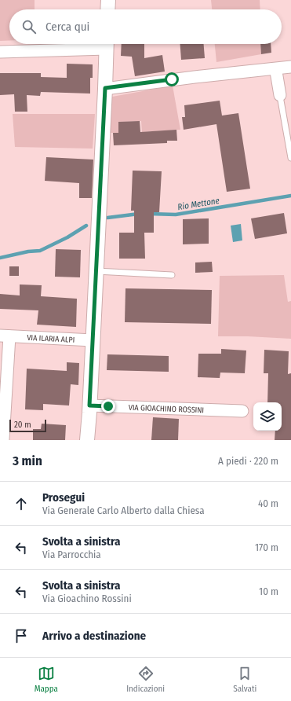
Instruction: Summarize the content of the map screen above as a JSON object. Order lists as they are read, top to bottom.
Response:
{
  "streets": {
    "street": ["VIA ILARIA ALPI", "VIA GIOACHINO ROSSINI"]
  },
  "water": ["Rio Mettone"],
  "scale_bar": "20 m",
  "page": {
    "search": "Cerca qui",
    "scale": "20 m",
    "heading": ["3 min", "A piedi · 220 m"],
    "list": [
      ["Prosegui", "Via Generale Carlo Alberto dalla Chiesa", "40 m"],
      ["Svolta a sinistra", "Via Parrocchia", "170 m"],
      ["Svolta a sinistra", "Via Gioachino Rossini", "10 m"],
      "Arrivo a destinazione"
    ],
    "nav": ["Mappa", "Indicazioni", "Salvati"]
  }
}
